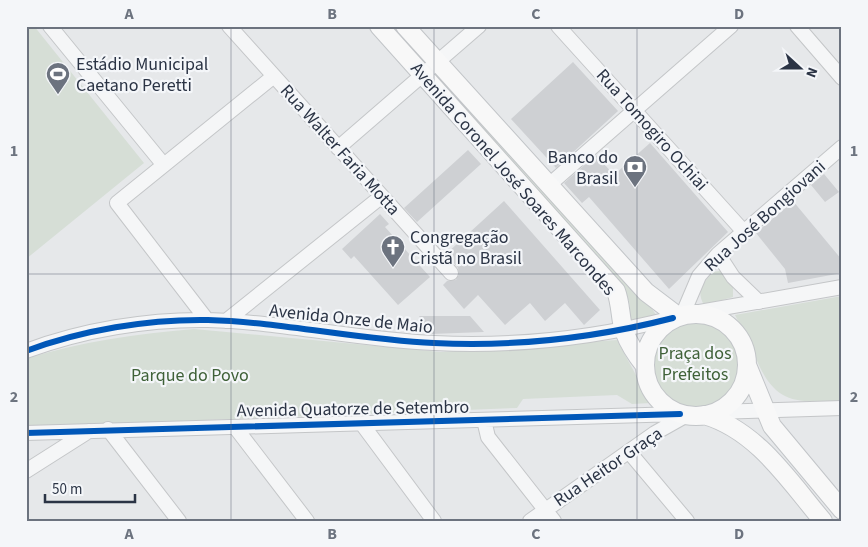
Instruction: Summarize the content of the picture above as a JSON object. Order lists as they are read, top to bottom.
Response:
{
  "streets": {
    "main road": ["Avenida Coronel José Soares Marcondes"],
    "street": [
      "Rua Tomogiro Ochiai",
      "Rua Walter Faria Motta",
      "Rua José Bongiovani",
      "Avenida Onze de Maio",
      "Avenida Quatorze de Setembro",
      "Rua Heitor Graça"
    ]
  },
  "crossings": [
    ["Rua Tomogiro Ochiai", "Rua José Bongiovani"],
    ["Avenida Coronel José Soares Marcondes", "Rua José Bongiovani"],
    ["Avenida Coronel José Soares Marcondes", "Avenida Onze de Maio"],
    ["Avenida Coronel José Soares Marcondes", "Avenida Quatorze de Setembro"],
    ["Avenida Coronel José Soares Marcondes", "Rua Heitor Graça"],
    ["Rua José Bongiovani", "Avenida Onze de Maio"],
    ["Rua José Bongiovani", "Avenida Quatorze de Setembro"],
    ["Rua José Bongiovani", "Rua Heitor Graça"],
    ["Avenida Onze de Maio", "Avenida Quatorze de Setembro"],
    ["Avenida Onze de Maio", "Rua Heitor Graça"],
    ["Avenida Quatorze de Setembro", "Rua Heitor Graça"]
  ],
  "parks": ["Praça dos Prefeitos", "Parque do Povo"],
  "places": {
    "sports": ["Estádio Municipal Caetano Peretti"],
    "bank": ["Banco do Brasil"],
    "church": ["Congregação Cristã no Brasil"]
  },
  "scale_bar": "50 m",
  "north": "right",
  "grid": {
    "columns": [
      "A",
      "B",
      "C",
      "D"
    ],
    "rows": ["1", "2"]
  }
}
